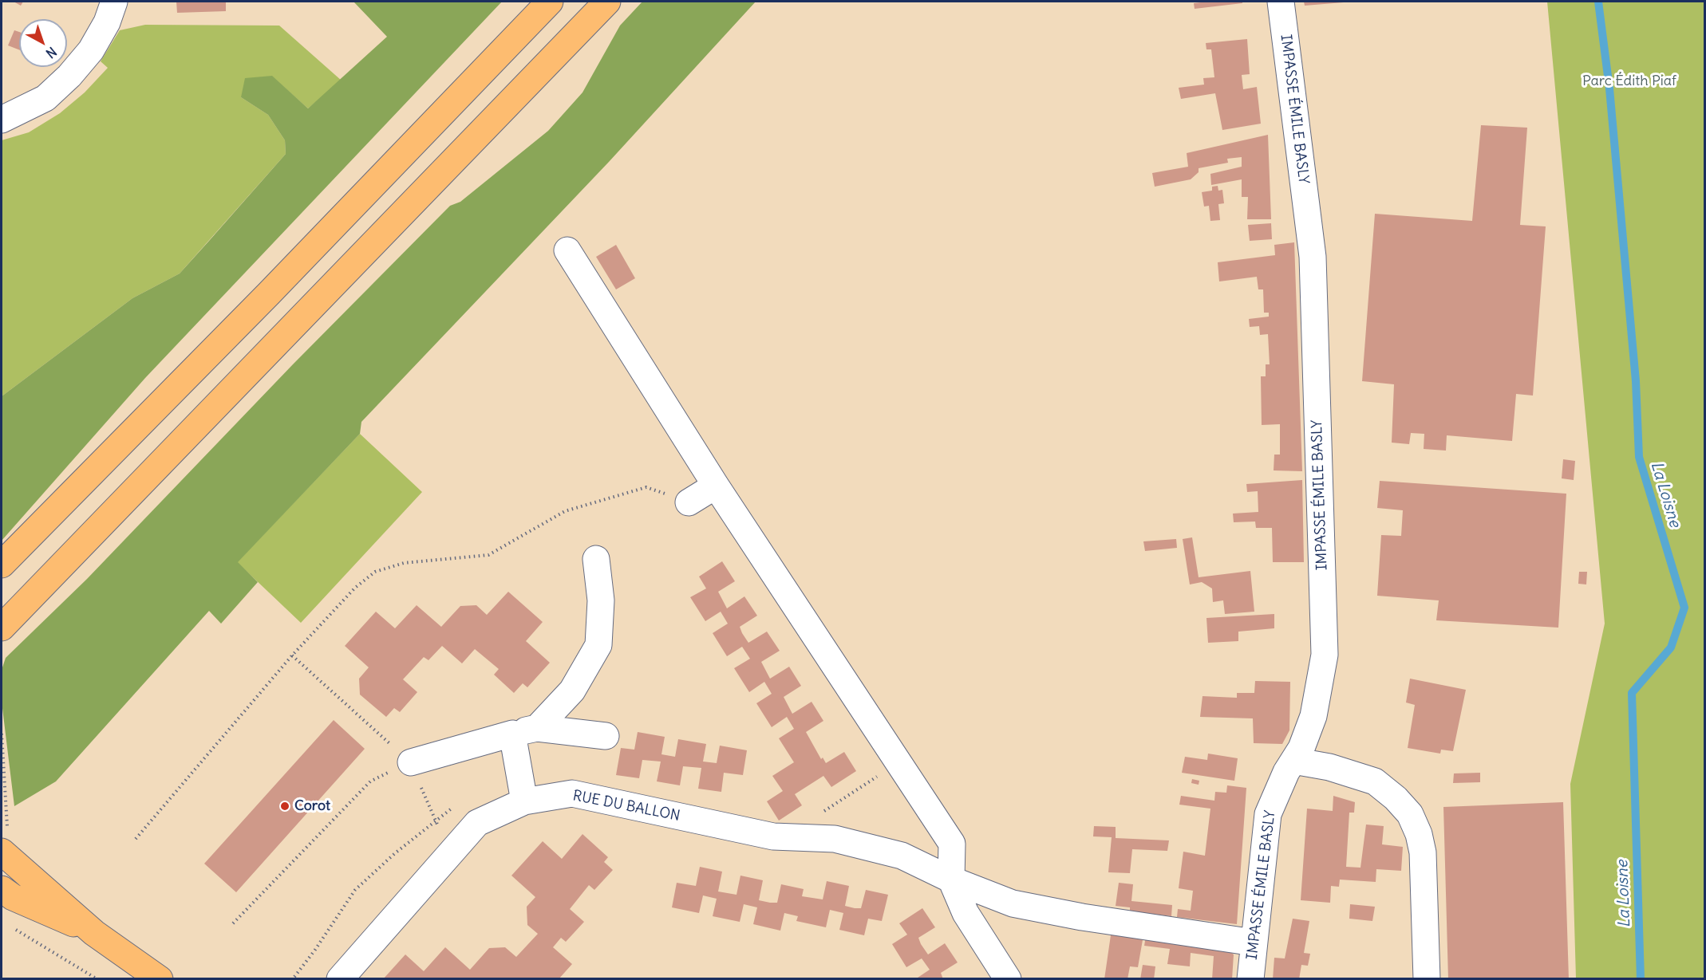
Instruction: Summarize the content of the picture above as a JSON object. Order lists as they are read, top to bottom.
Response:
{
  "streets": {
    "street": ["IMPASSE ÉMILE BASLY", "RUE DU BALLON"]
  },
  "crossings": [
    ["IMPASSE ÉMILE BASLY", "RUE DU BALLON"]
  ],
  "water": ["La Loisne"],
  "parks": ["Parc Édith Piaf"],
  "places": ["Corot"],
  "north": "bottom right"
}
